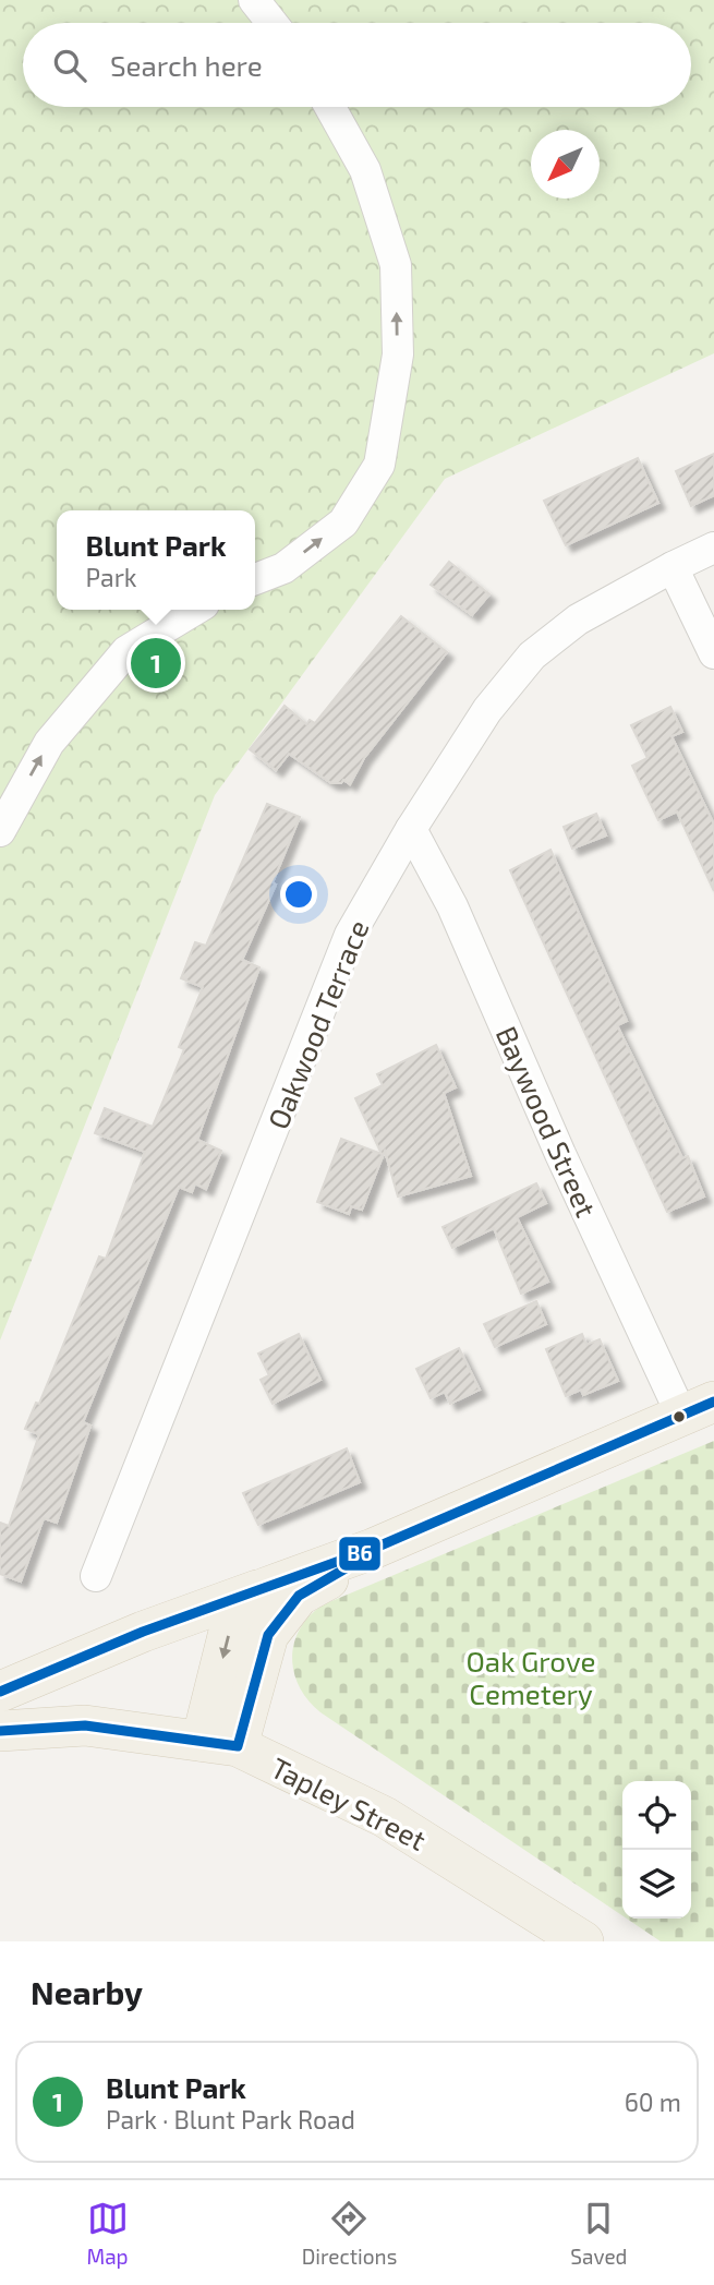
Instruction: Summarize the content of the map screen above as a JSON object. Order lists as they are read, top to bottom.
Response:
{
  "streets": {
    "main road": ["Tapley Street"],
    "street": ["Oakwood Terrace", "Baywood Street"]
  },
  "crossings": [
    ["Oakwood Terrace", "Baywood Street"]
  ],
  "parks": ["Oak Grove Cemetery"],
  "lines": ["transit line B6"],
  "north": "bottom left",
  "page": {
    "search": "Search here",
    "popup": ["Blunt Park", "Park"],
    "pins": "1",
    "heading": "Nearby",
    "list": [
      {
        "mark": "1",
        "name": "Blunt Park",
        "note": "Park · Blunt Park Road",
        "value": "60 m"
      }
    ],
    "nav": ["Map", "Directions", "Saved"]
  }
}
